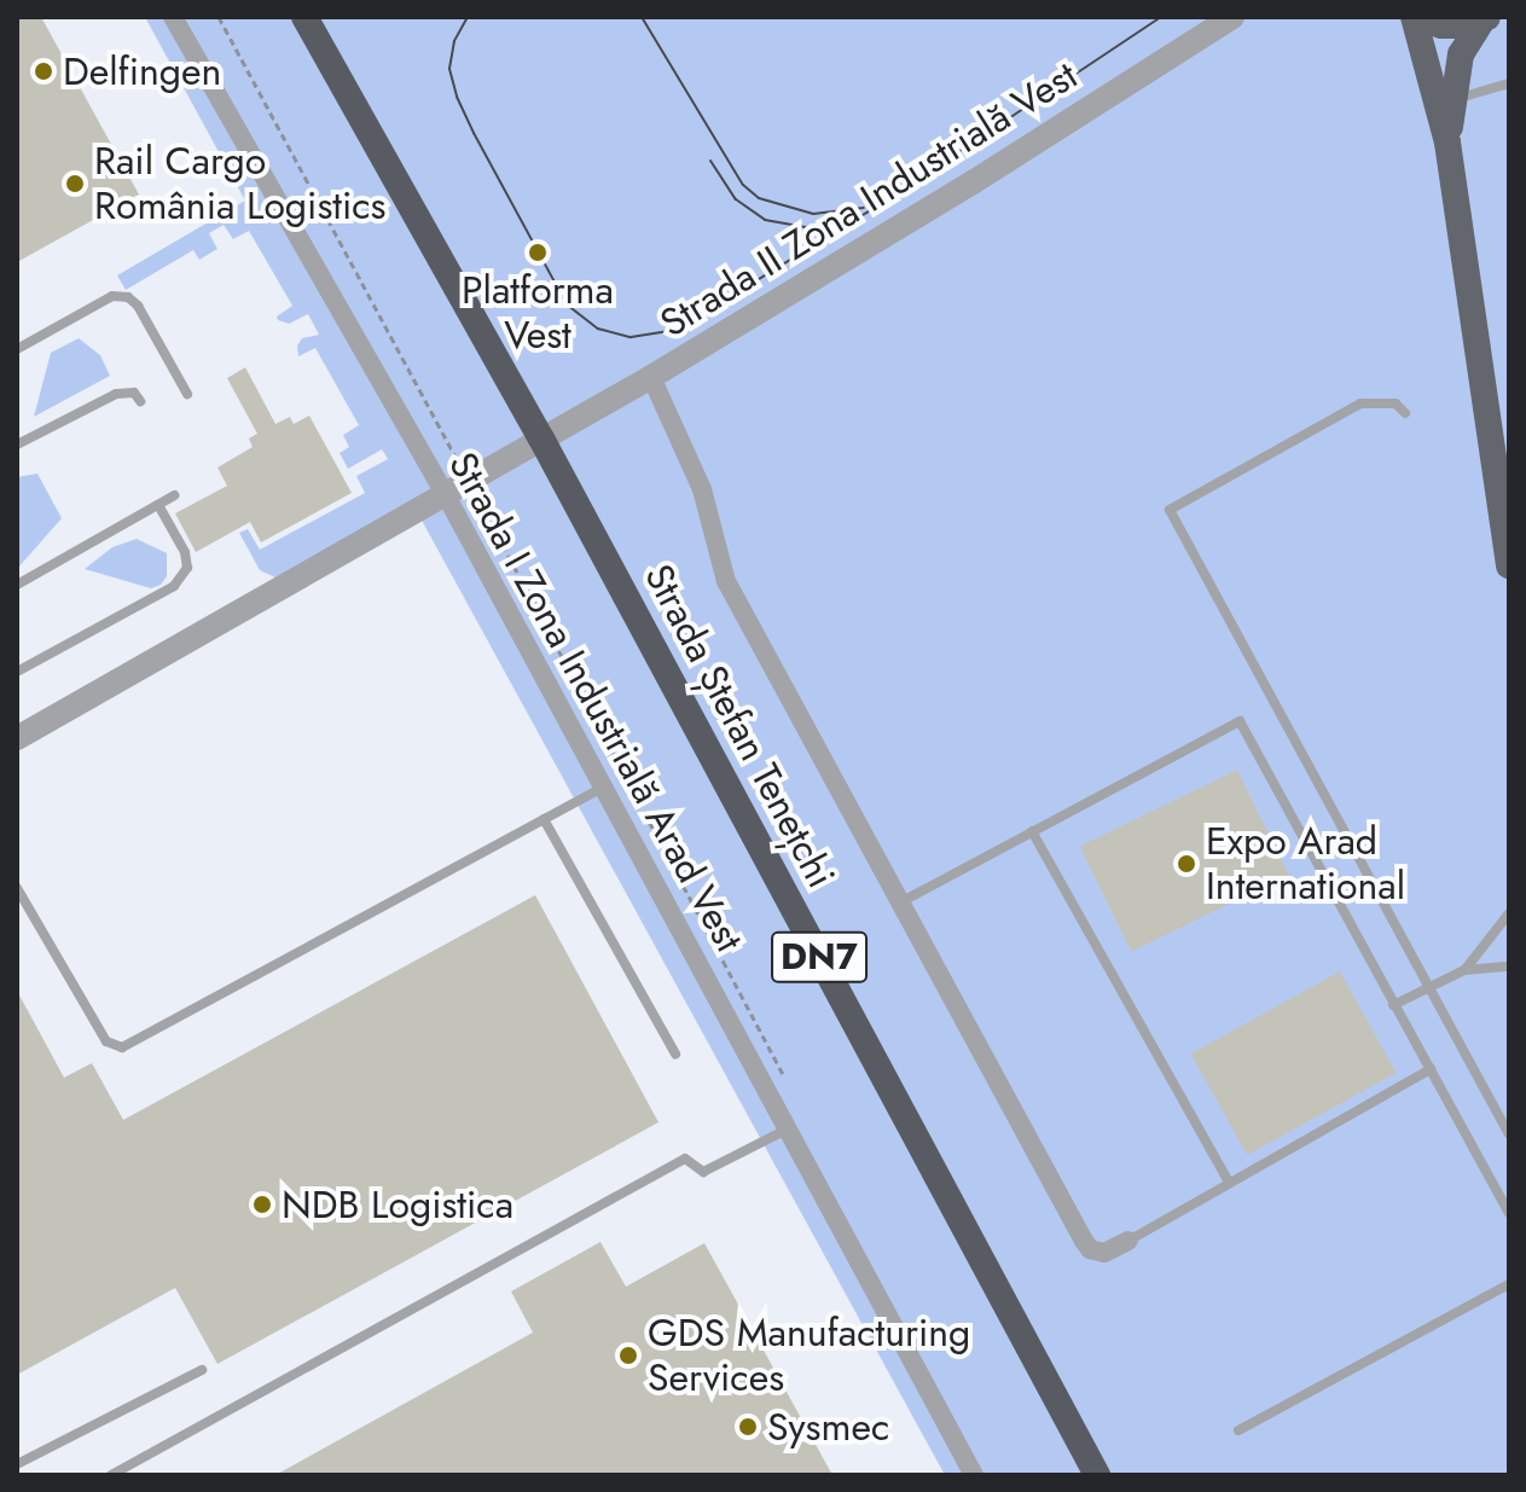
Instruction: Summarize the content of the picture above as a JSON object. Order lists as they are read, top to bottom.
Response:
{
  "streets": {
    "highway": ["Strada Ștefan Tenețchi", "DN7"],
    "street": ["Strada II Zona Industrială Vest", "Strada I Zona Industrială Arad Vest"]
  },
  "crossings": [
    ["Strada II Zona Industrială Vest", "Strada I Zona Industrială Arad Vest"],
    ["Strada II Zona Industrială Vest", "Strada Ștefan Tenețchi"]
  ],
  "places": [
    "Delfingen",
    "Rail Cargo România Logistics",
    "Platforma Vest",
    "Expo Arad International",
    "NDB Logistica",
    "GDS Manufacturing Services",
    "Sysmec"
  ]
}
